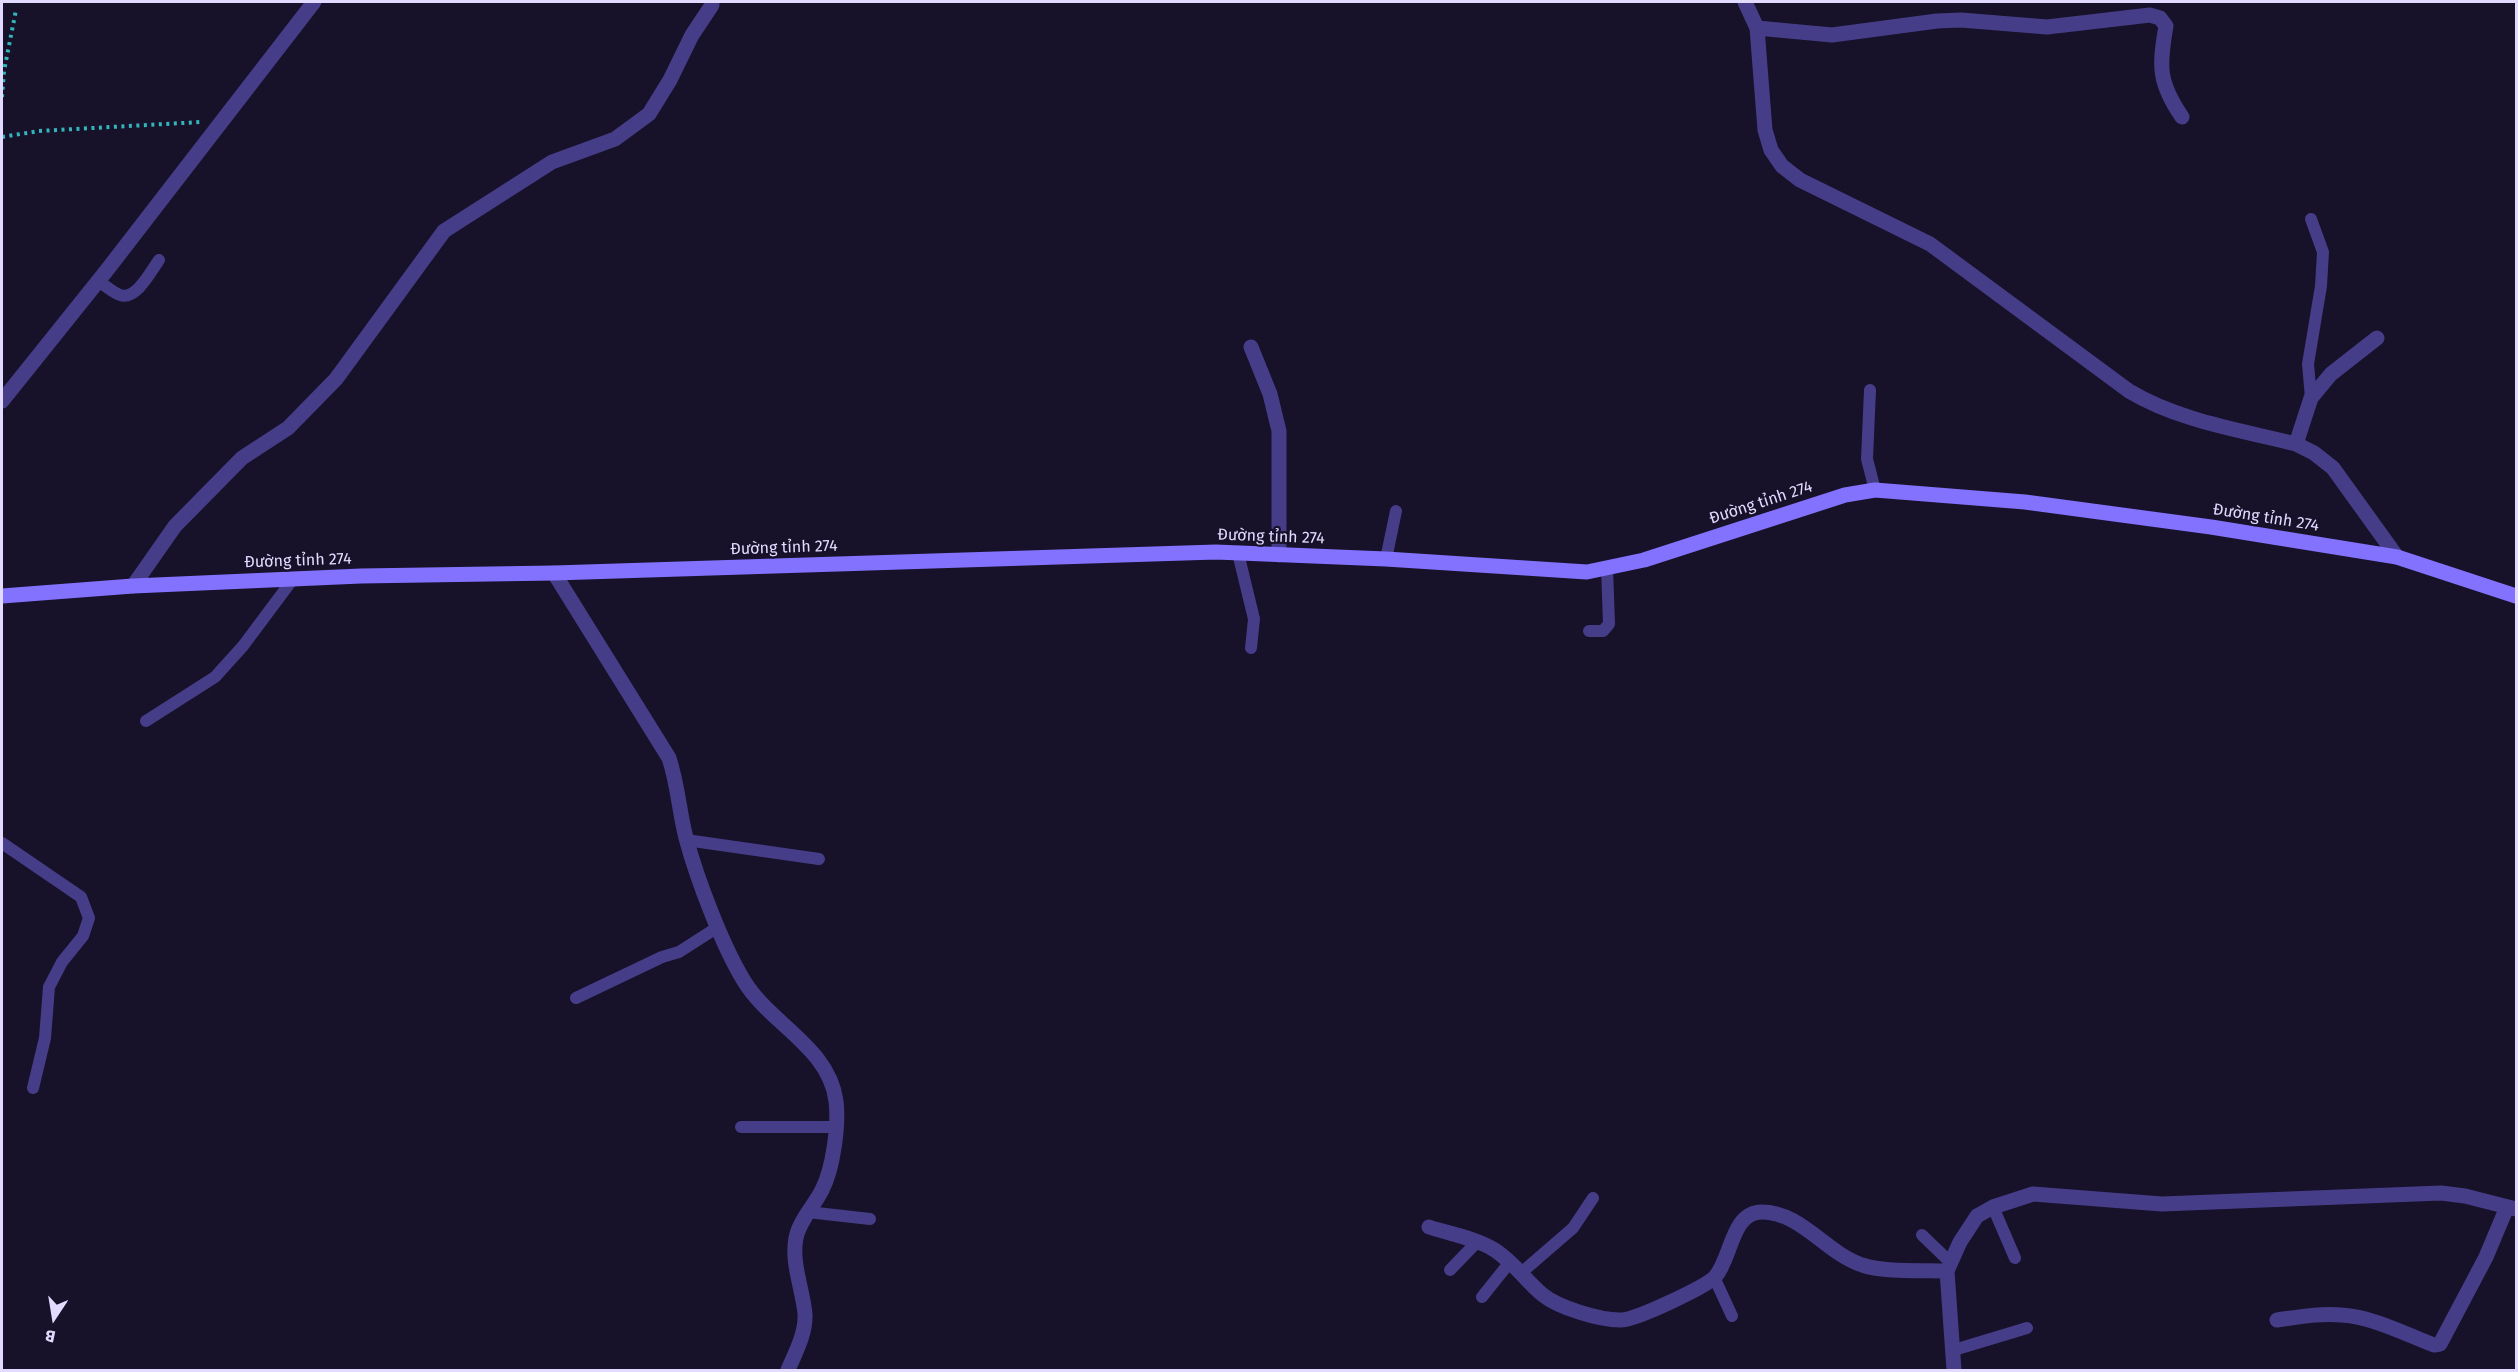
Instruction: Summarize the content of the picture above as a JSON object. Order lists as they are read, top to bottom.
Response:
{
  "streets": {
    "main road": ["Đường tỉnh 274"]
  },
  "north": "bottom"
}
